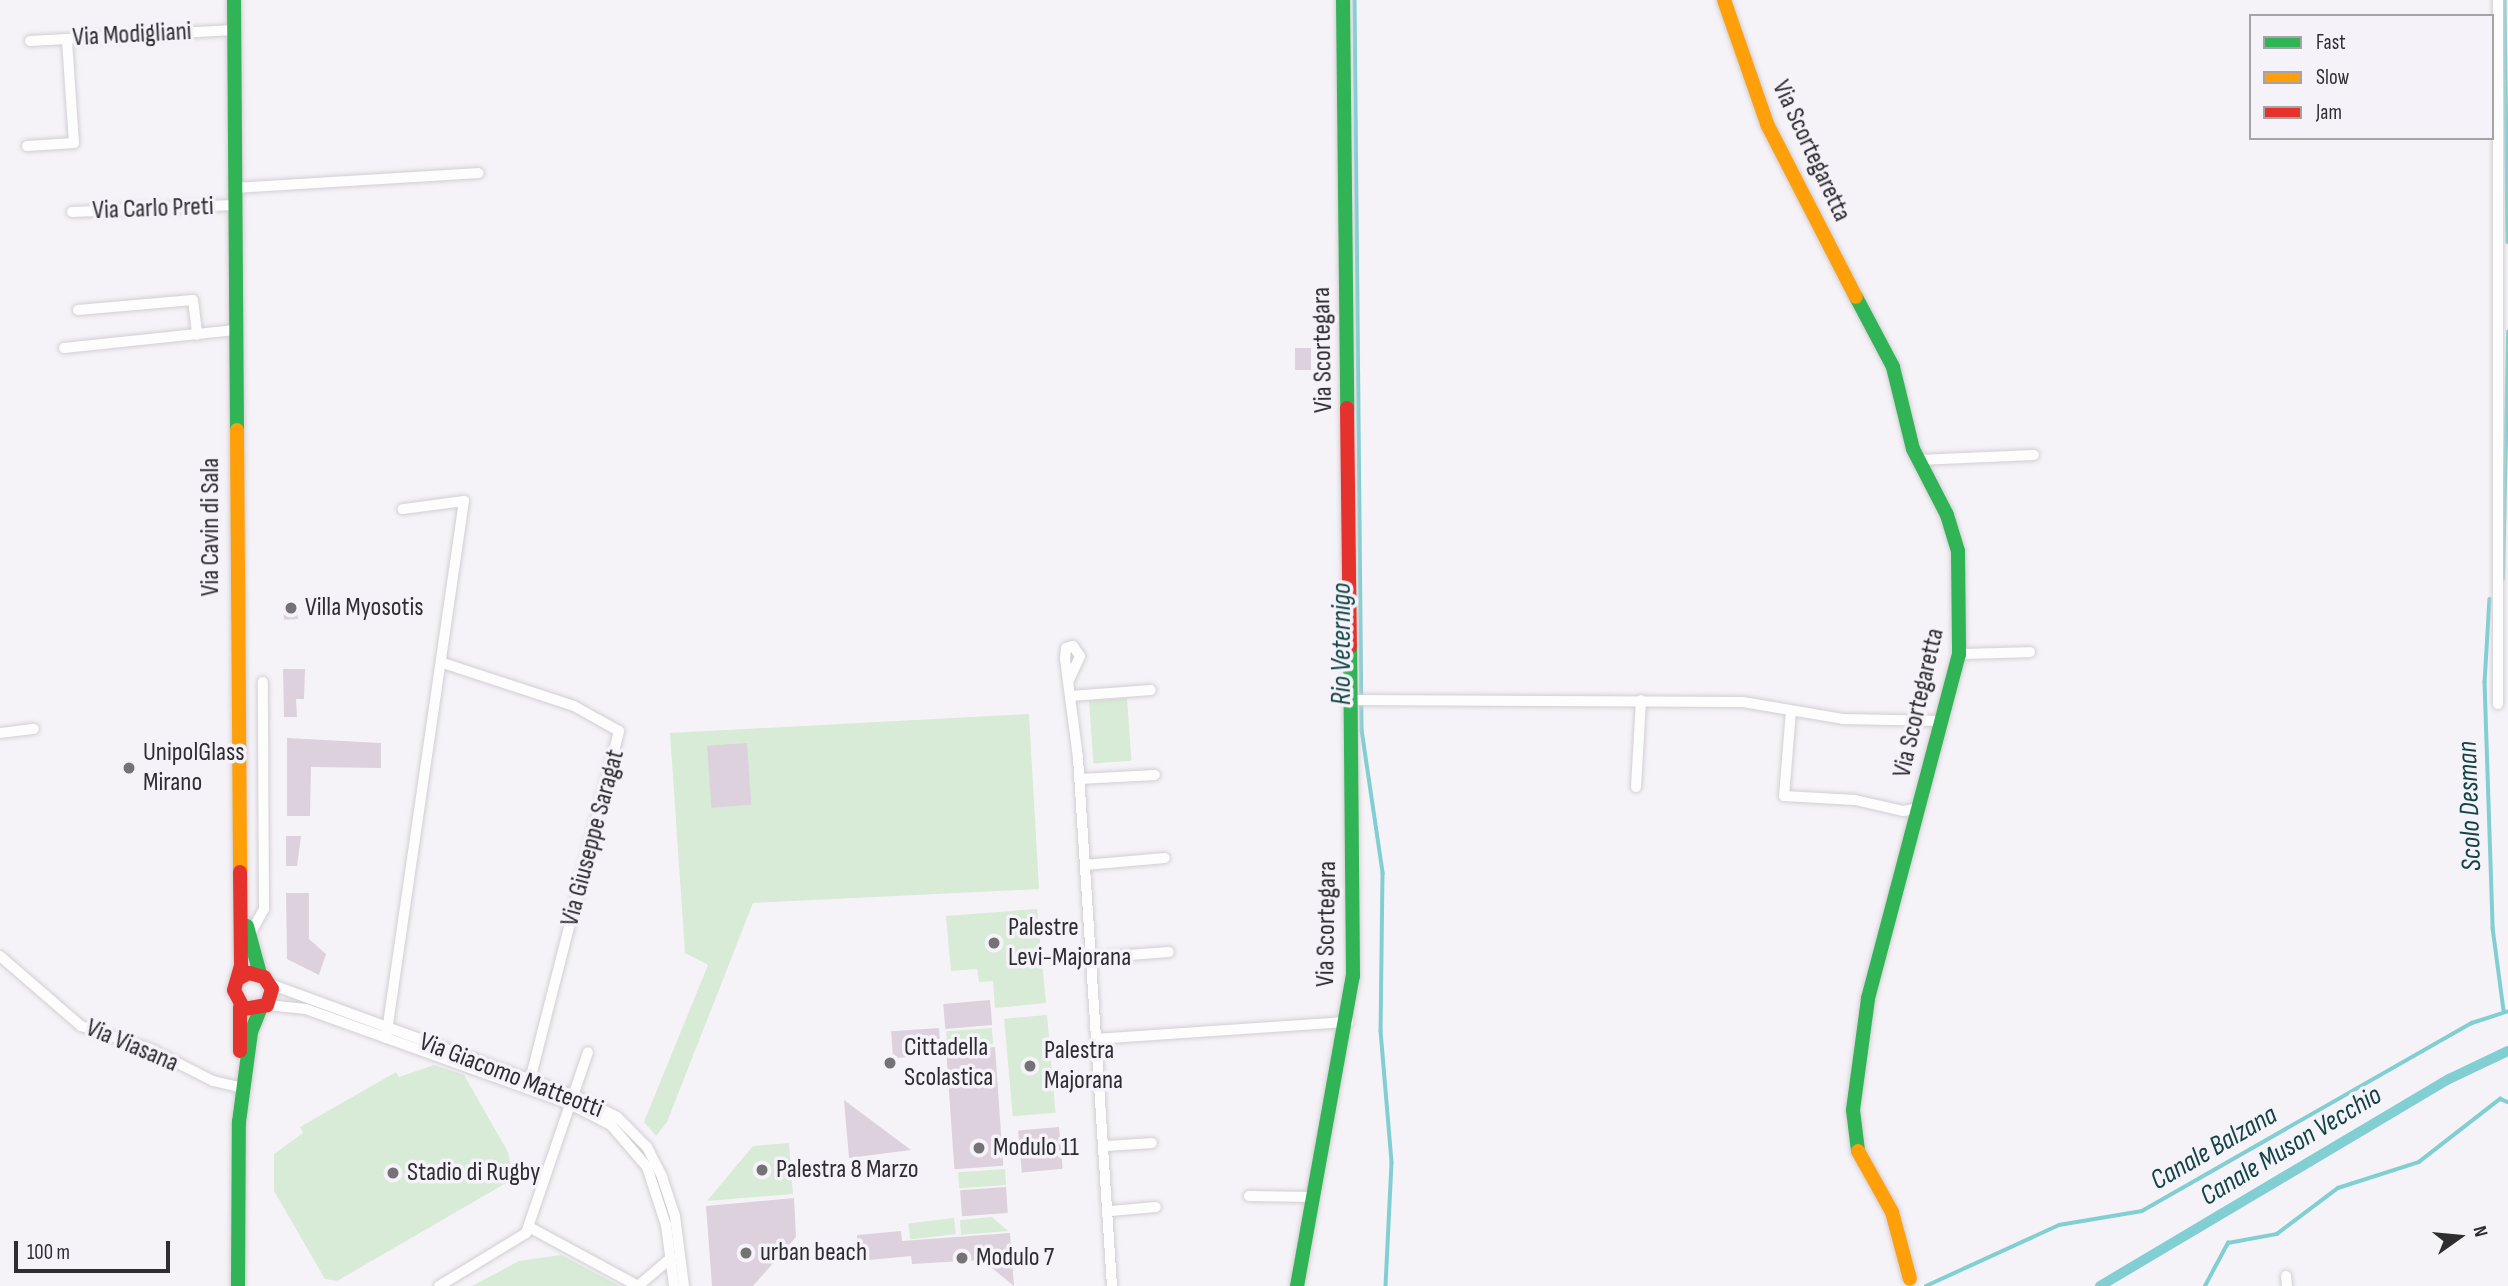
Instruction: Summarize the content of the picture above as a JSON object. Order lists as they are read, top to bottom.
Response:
{
  "streets": {
    "street": [
      "Via Modigliani",
      "Via Scortegaretta",
      "Via Carlo Preti",
      "Via Scortegara",
      "Via Cavin di Sala",
      "Via Giuseppe Saragat",
      "Via Viasana",
      "Via Giacomo Matteotti"
    ]
  },
  "crossings": [
    ["Via Modigliani", "Via Cavin di Sala"],
    ["Via Carlo Preti", "Via Cavin di Sala"],
    ["Via Cavin di Sala", "Via Giacomo Matteotti"],
    ["Via Giuseppe Saragat", "Via Giacomo Matteotti"]
  ],
  "water": [
    "Rio Veternigo",
    "Scolo Desman",
    "Canale Muson Vecchio",
    "Canale Balzana"
  ],
  "places": [
    "Villa Myosotis",
    "UnipolGlass Mirano",
    "Palestre Levi-Majorana",
    "Cittadella Scolastica",
    "Palestra Majorana",
    "Modulo 11",
    "Palestra 8 Marzo",
    "Stadio di Rugby",
    "urban beach",
    "Modulo 7"
  ],
  "legend": ["Fast", "Slow", "Jam"],
  "scale_bar": "100 m",
  "north": "right"
}
